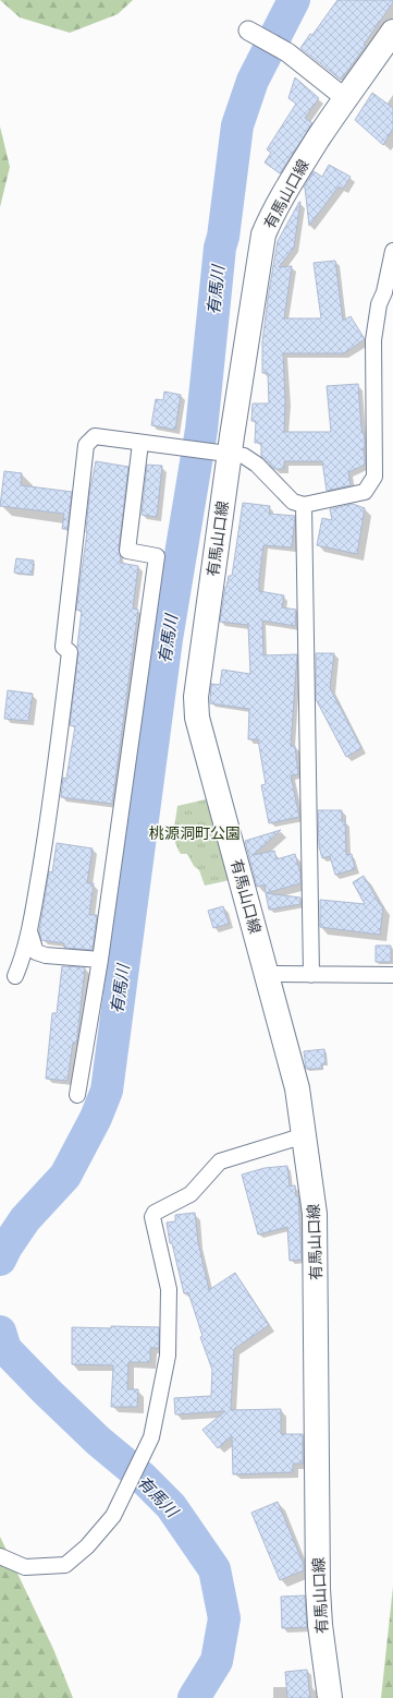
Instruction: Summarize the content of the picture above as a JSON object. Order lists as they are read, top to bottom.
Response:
{
  "streets": {
    "main road": ["有馬山口線"]
  },
  "water": ["有馬川"],
  "parks": ["桃源洞町公園"]
}
